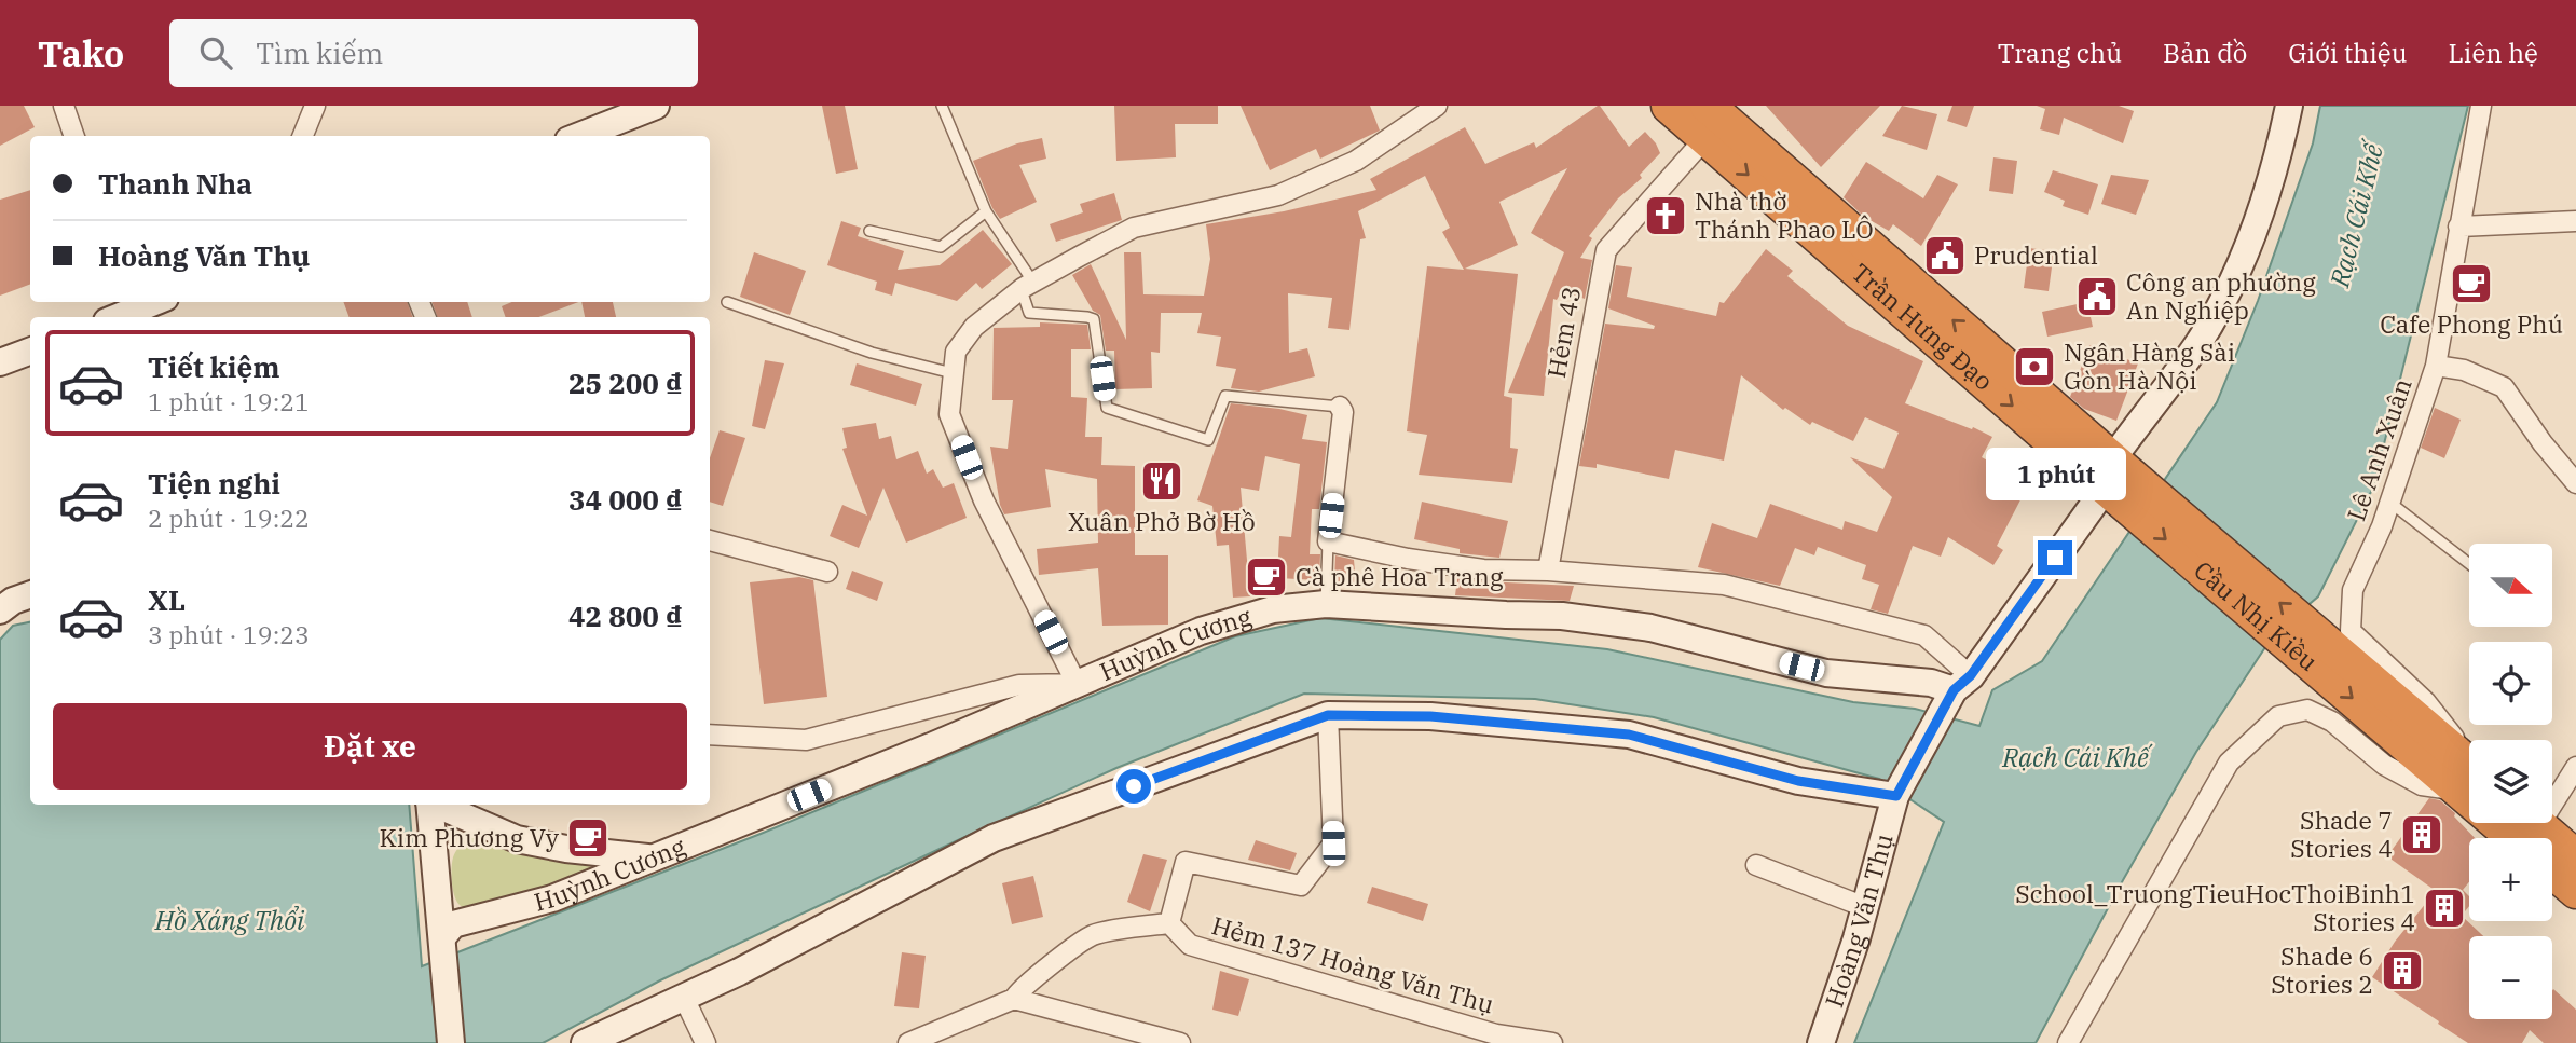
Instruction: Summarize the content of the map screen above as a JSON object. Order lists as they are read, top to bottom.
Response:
{
  "streets": {
    "highway": ["Trần Hưng Đạo", "Cầu Nhị Kiều"],
    "street": [
      "Hẻm 43",
      "Lê Anh Xuân",
      "Huỳnh Cương",
      "Hoàng Văn Thụ",
      "Hẻm 137 Hoàng Văn Thụ"
    ]
  },
  "crossings": [
    ["Trần Hưng Đạo", "Hẻm 43"],
    ["Trần Hưng Đạo", "Cầu Nhị Kiều"],
    ["Huỳnh Cương", "Hoàng Văn Thụ"]
  ],
  "water": ["Rạch Cái Khế", "Hồ Xáng Thổi"],
  "places": {
    "church": ["Nhà thờ Thánh Phao LÔ"],
    "public building": ["Prudential", "Công an phường An Nghiệp"],
    "cafe": ["Cafe Phong Phú", "Cà phê Hoa Trang", "Kim Phương Vy"],
    "bank": ["Ngân Hàng Sài Gòn Hà Nội"],
    "restaurant": ["Xuân Phở Bờ Hồ"],
    "building": ["Shade 7 Stories 4", "School_TruongTieuHocThoiBinh1 Stories 4", "Shade 6 Stories 2"]
  },
  "north": "right",
  "page": {
    "header": "Tako",
    "search": "Tìm kiếm",
    "nav": [
      "Trang chủ",
      "Bản đồ",
      "Giới thiệu",
      "Liên hệ"
    ],
    "banner": ["Thanh Nha", "Hoàng Văn Thụ"],
    "list": [
      {
        "name": "Tiết kiệm",
        "note": "1 phút · 19:21",
        "value": "25 200 ₫"
      },
      {
        "name": "Tiện nghi",
        "note": "2 phút · 19:22",
        "value": "34 000 ₫"
      },
      {
        "name": "XL",
        "note": "3 phút · 19:23",
        "value": "42 800 ₫"
      }
    ],
    "bubble": "1 phút",
    "map_buttons": ["+", "−"],
    "buttons": "Đặt xe"
  }
}
